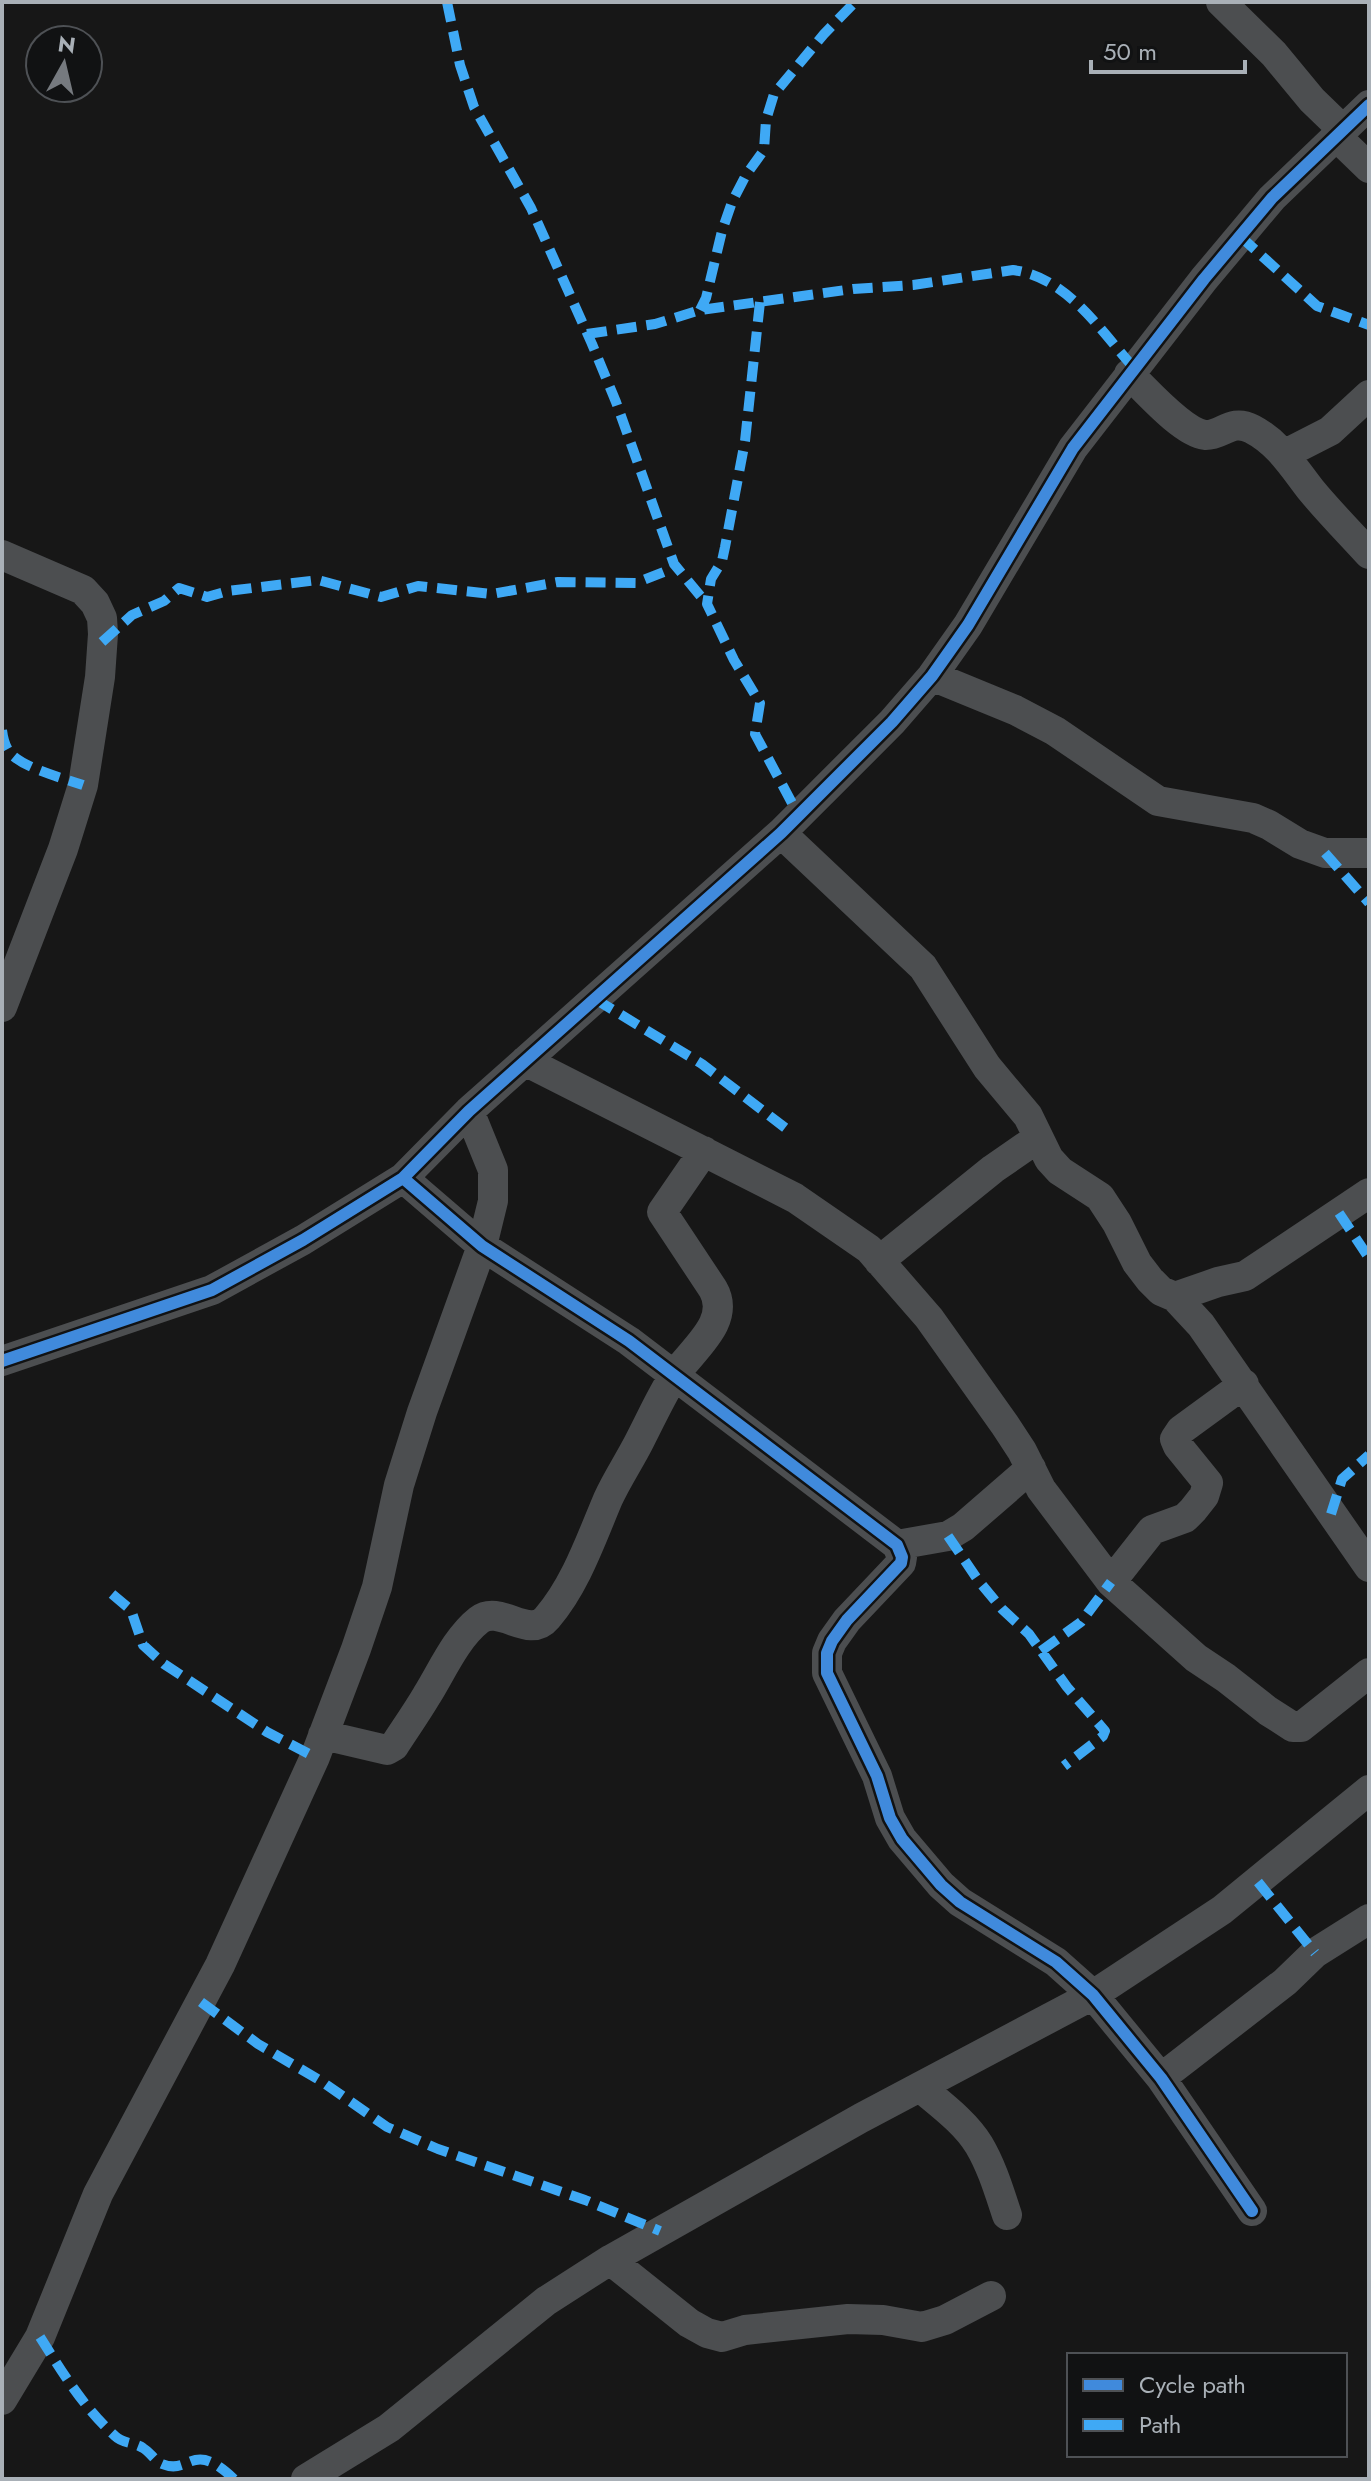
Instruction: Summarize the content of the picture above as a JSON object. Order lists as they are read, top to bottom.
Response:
{
  "legend": ["Cycle path", "Path"],
  "scale_bar": "50 m",
  "north": "top"
}
